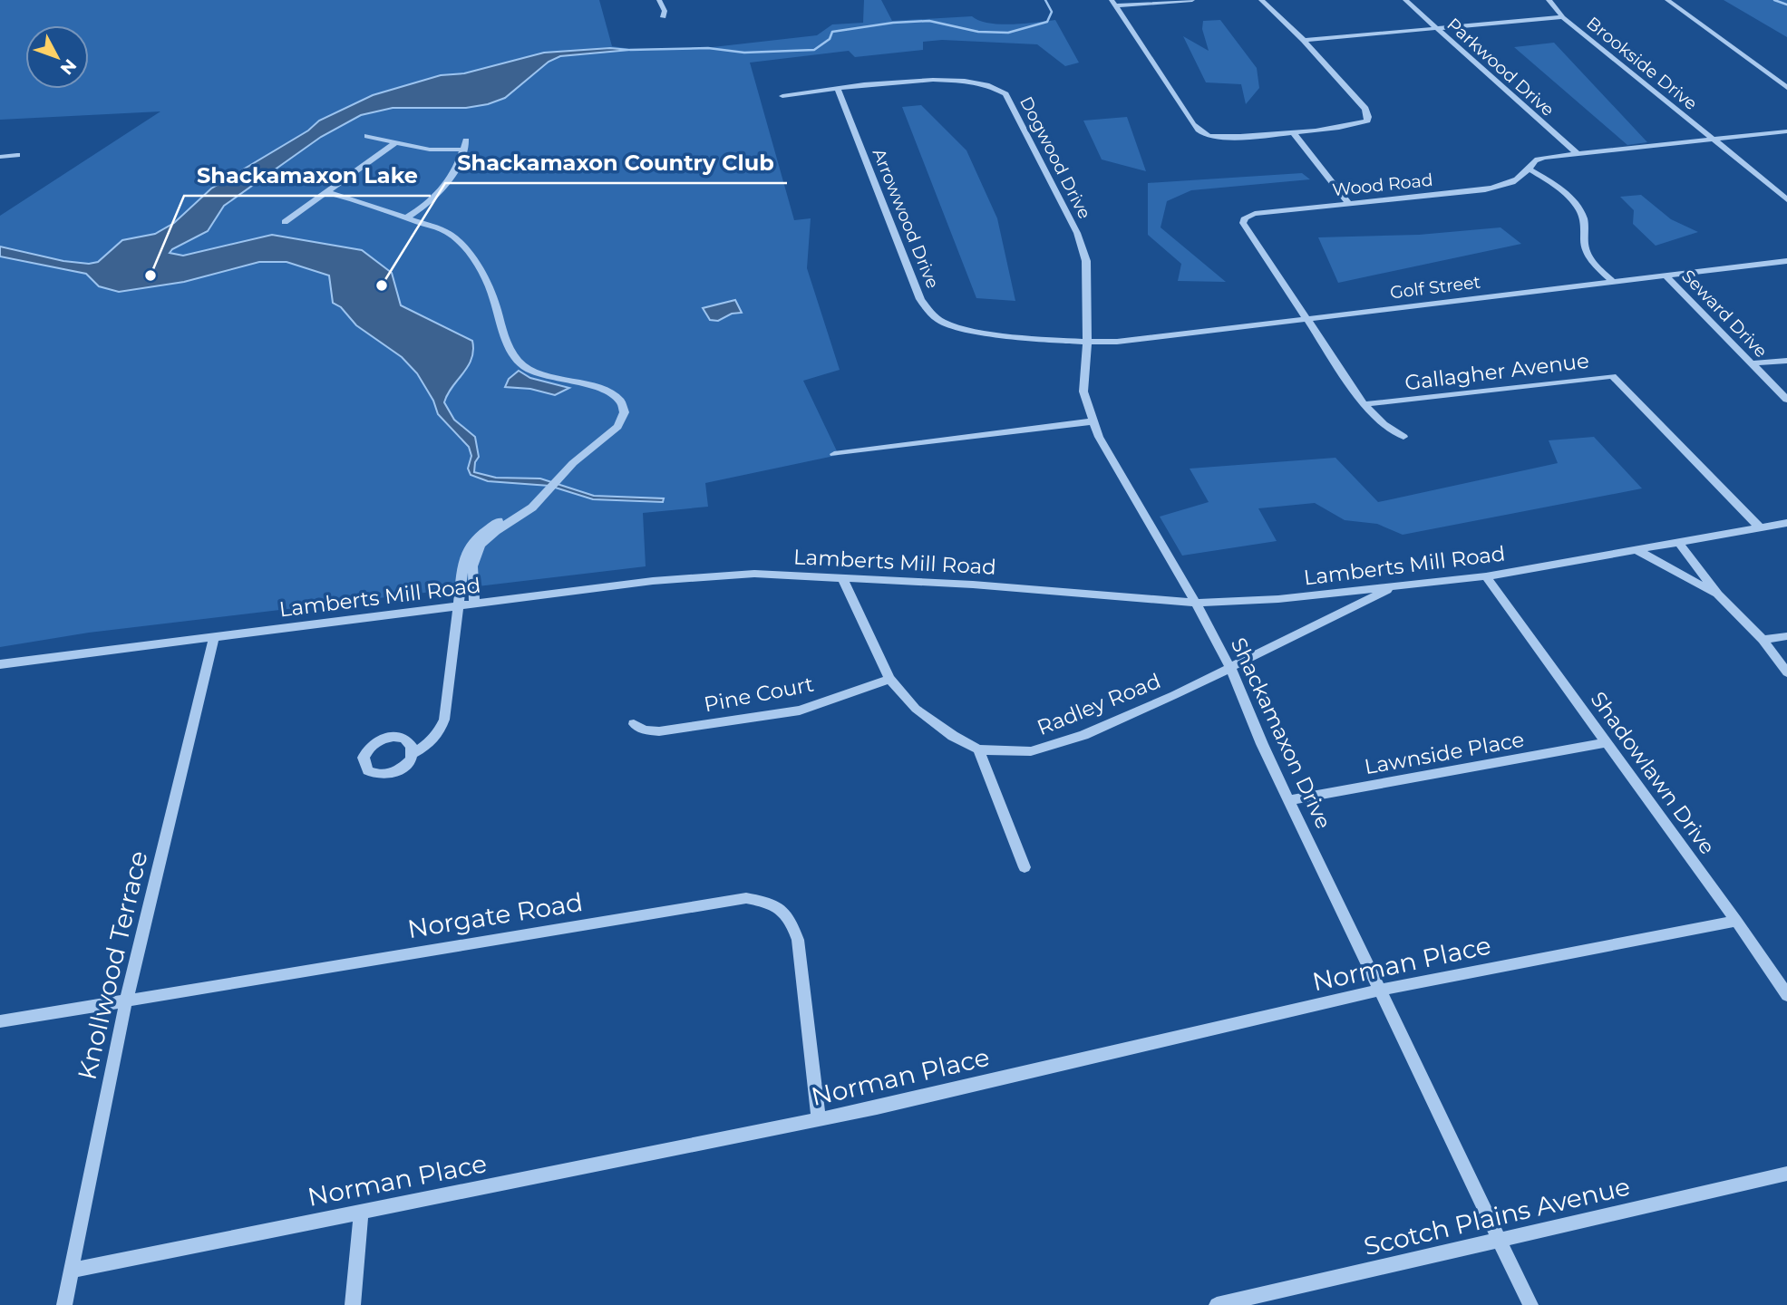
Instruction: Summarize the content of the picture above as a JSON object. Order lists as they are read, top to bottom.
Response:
{
  "streets": {
    "street": [
      "Brookside Drive",
      "Parkwood Drive",
      "Dogwood Drive",
      "Wood Road",
      "Arrowwood Drive",
      "Golf Street",
      "Seward Drive",
      "Gallagher Avenue",
      "Lamberts Mill Road",
      "Pine Court",
      "Radley Road",
      "Shackamaxon Drive",
      "Lawnside Place",
      "Shadowlawn Drive",
      "Norgate Road",
      "Norman Place",
      "Knollwood Terrace",
      "Scotch Plains Avenue"
    ]
  },
  "crossings": [
    ["Brookside Drive", "Parkwood Drive"],
    ["Brookside Drive", "Wood Road"],
    ["Parkwood Drive", "Wood Road"],
    ["Dogwood Drive", "Arrowwood Drive"],
    ["Dogwood Drive", "Golf Street"],
    ["Dogwood Drive", "Shackamaxon Drive"],
    ["Wood Road", "Golf Street"],
    ["Wood Road", "Gallagher Avenue"],
    ["Arrowwood Drive", "Golf Street"],
    ["Golf Street", "Seward Drive"],
    ["Gallagher Avenue", "Lamberts Mill Road"],
    ["Lamberts Mill Road", "Radley Road"],
    ["Lamberts Mill Road", "Shackamaxon Drive"],
    ["Lamberts Mill Road", "Shadowlawn Drive"],
    ["Lamberts Mill Road", "Knollwood Terrace"],
    ["Pine Court", "Radley Road"],
    ["Radley Road", "Shackamaxon Drive"],
    ["Shackamaxon Drive", "Lawnside Place"],
    ["Shackamaxon Drive", "Norman Place"],
    ["Shackamaxon Drive", "Scotch Plains Avenue"],
    ["Lawnside Place", "Shadowlawn Drive"],
    ["Shadowlawn Drive", "Norman Place"],
    ["Norgate Road", "Norman Place"],
    ["Norgate Road", "Knollwood Terrace"],
    ["Norman Place", "Knollwood Terrace"]
  ],
  "places": ["Shackamaxon Lake", "Shackamaxon Country Club"],
  "north": "bottom right"
}
